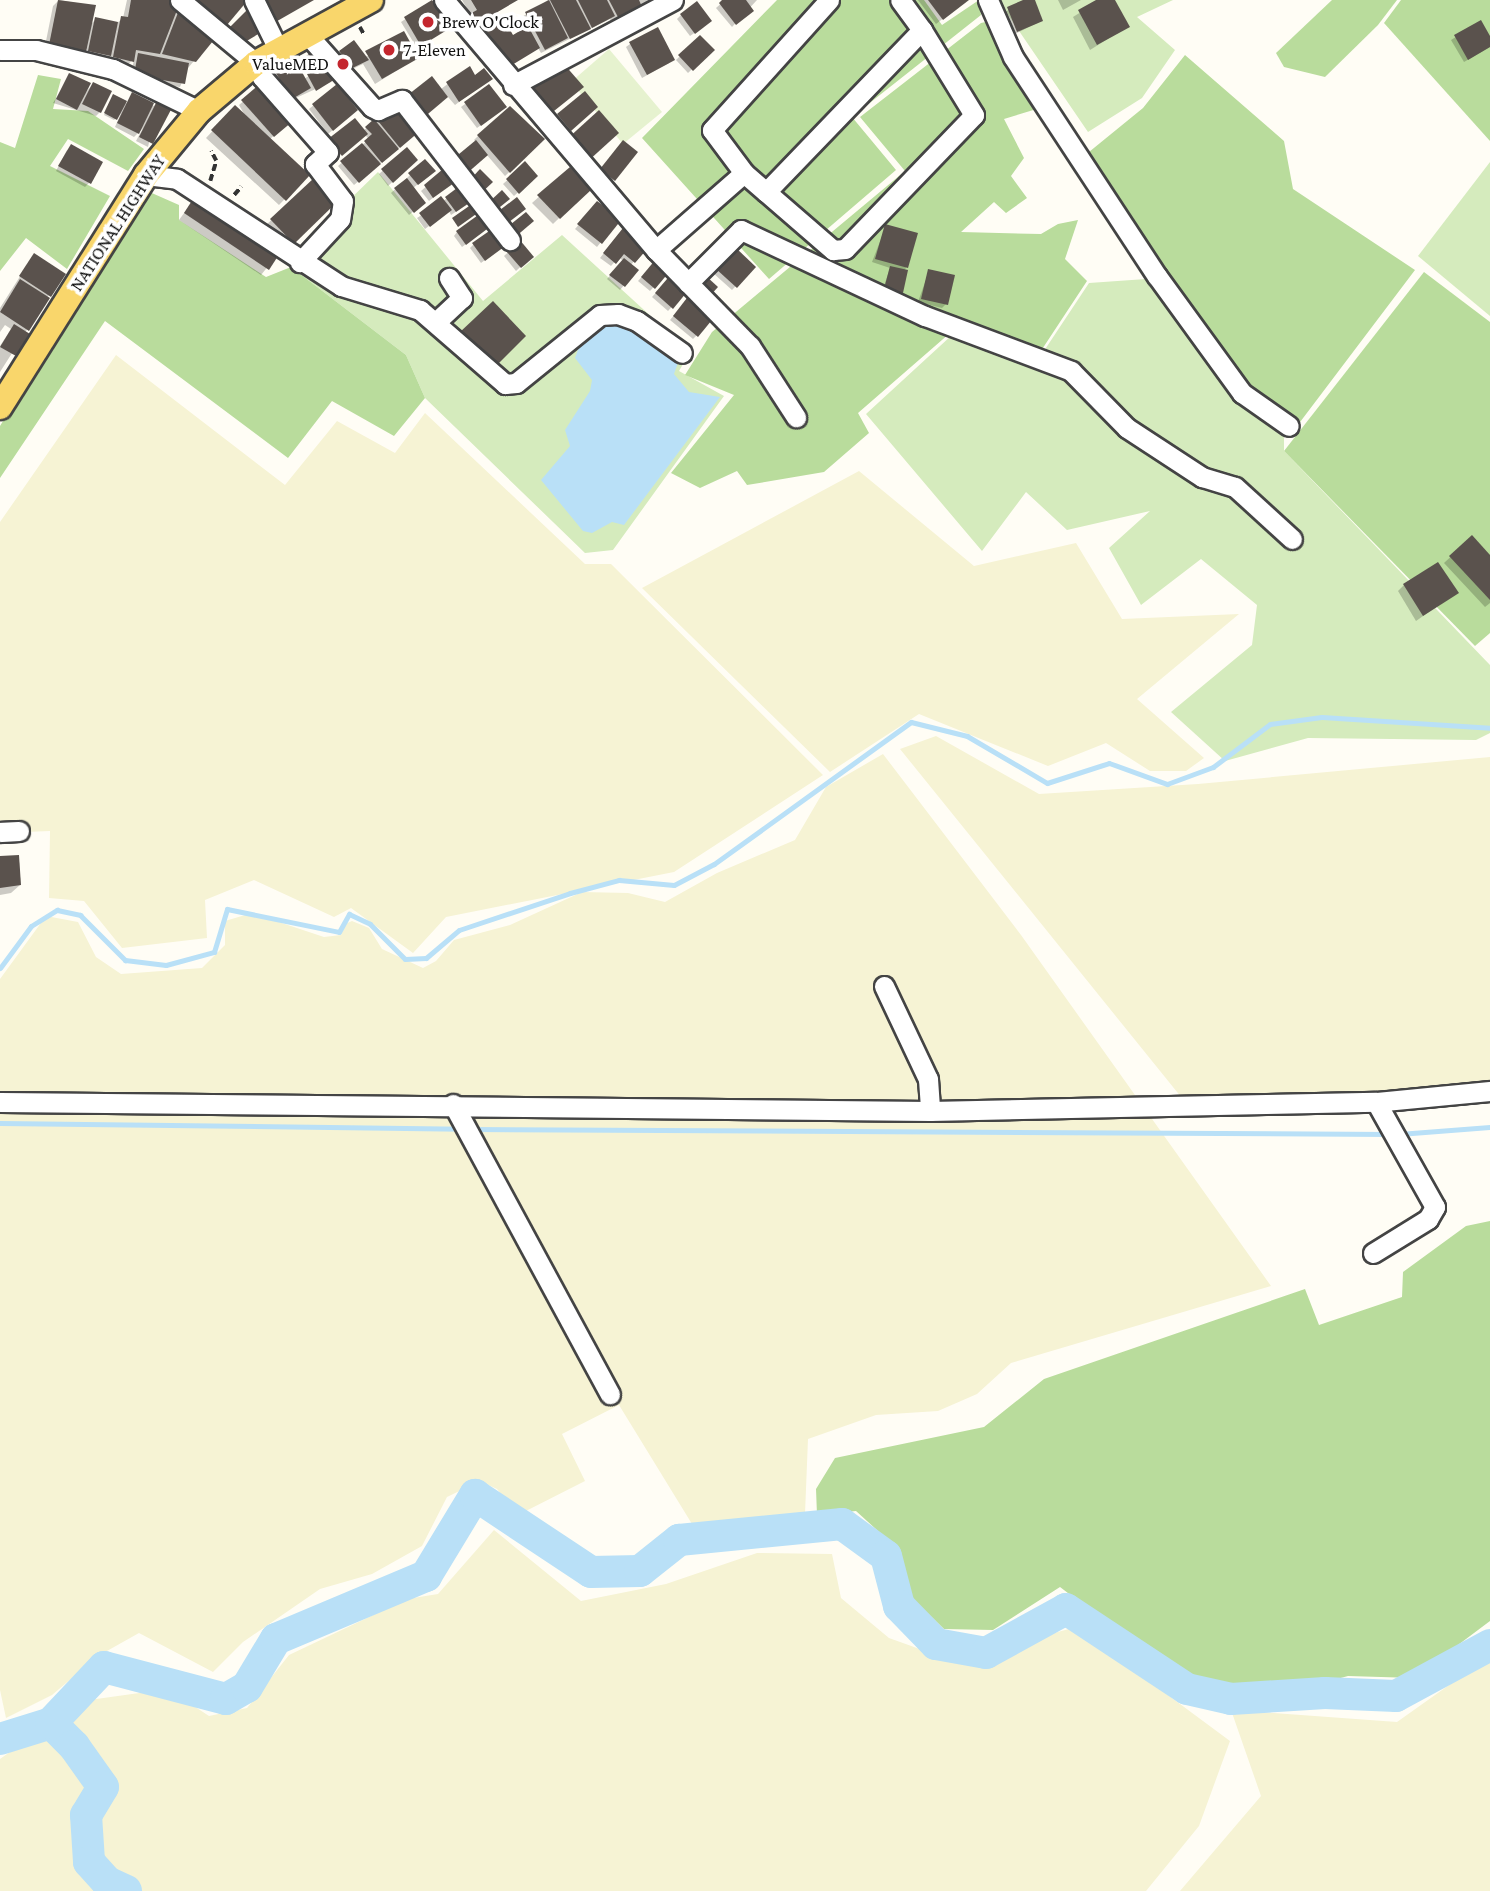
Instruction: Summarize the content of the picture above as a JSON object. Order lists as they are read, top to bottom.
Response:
{
  "streets": {
    "main road": ["NATIONAL HIGHWAY"]
  },
  "places": ["Brew O'Clock", "7-Eleven", "ValueMED"]
}
